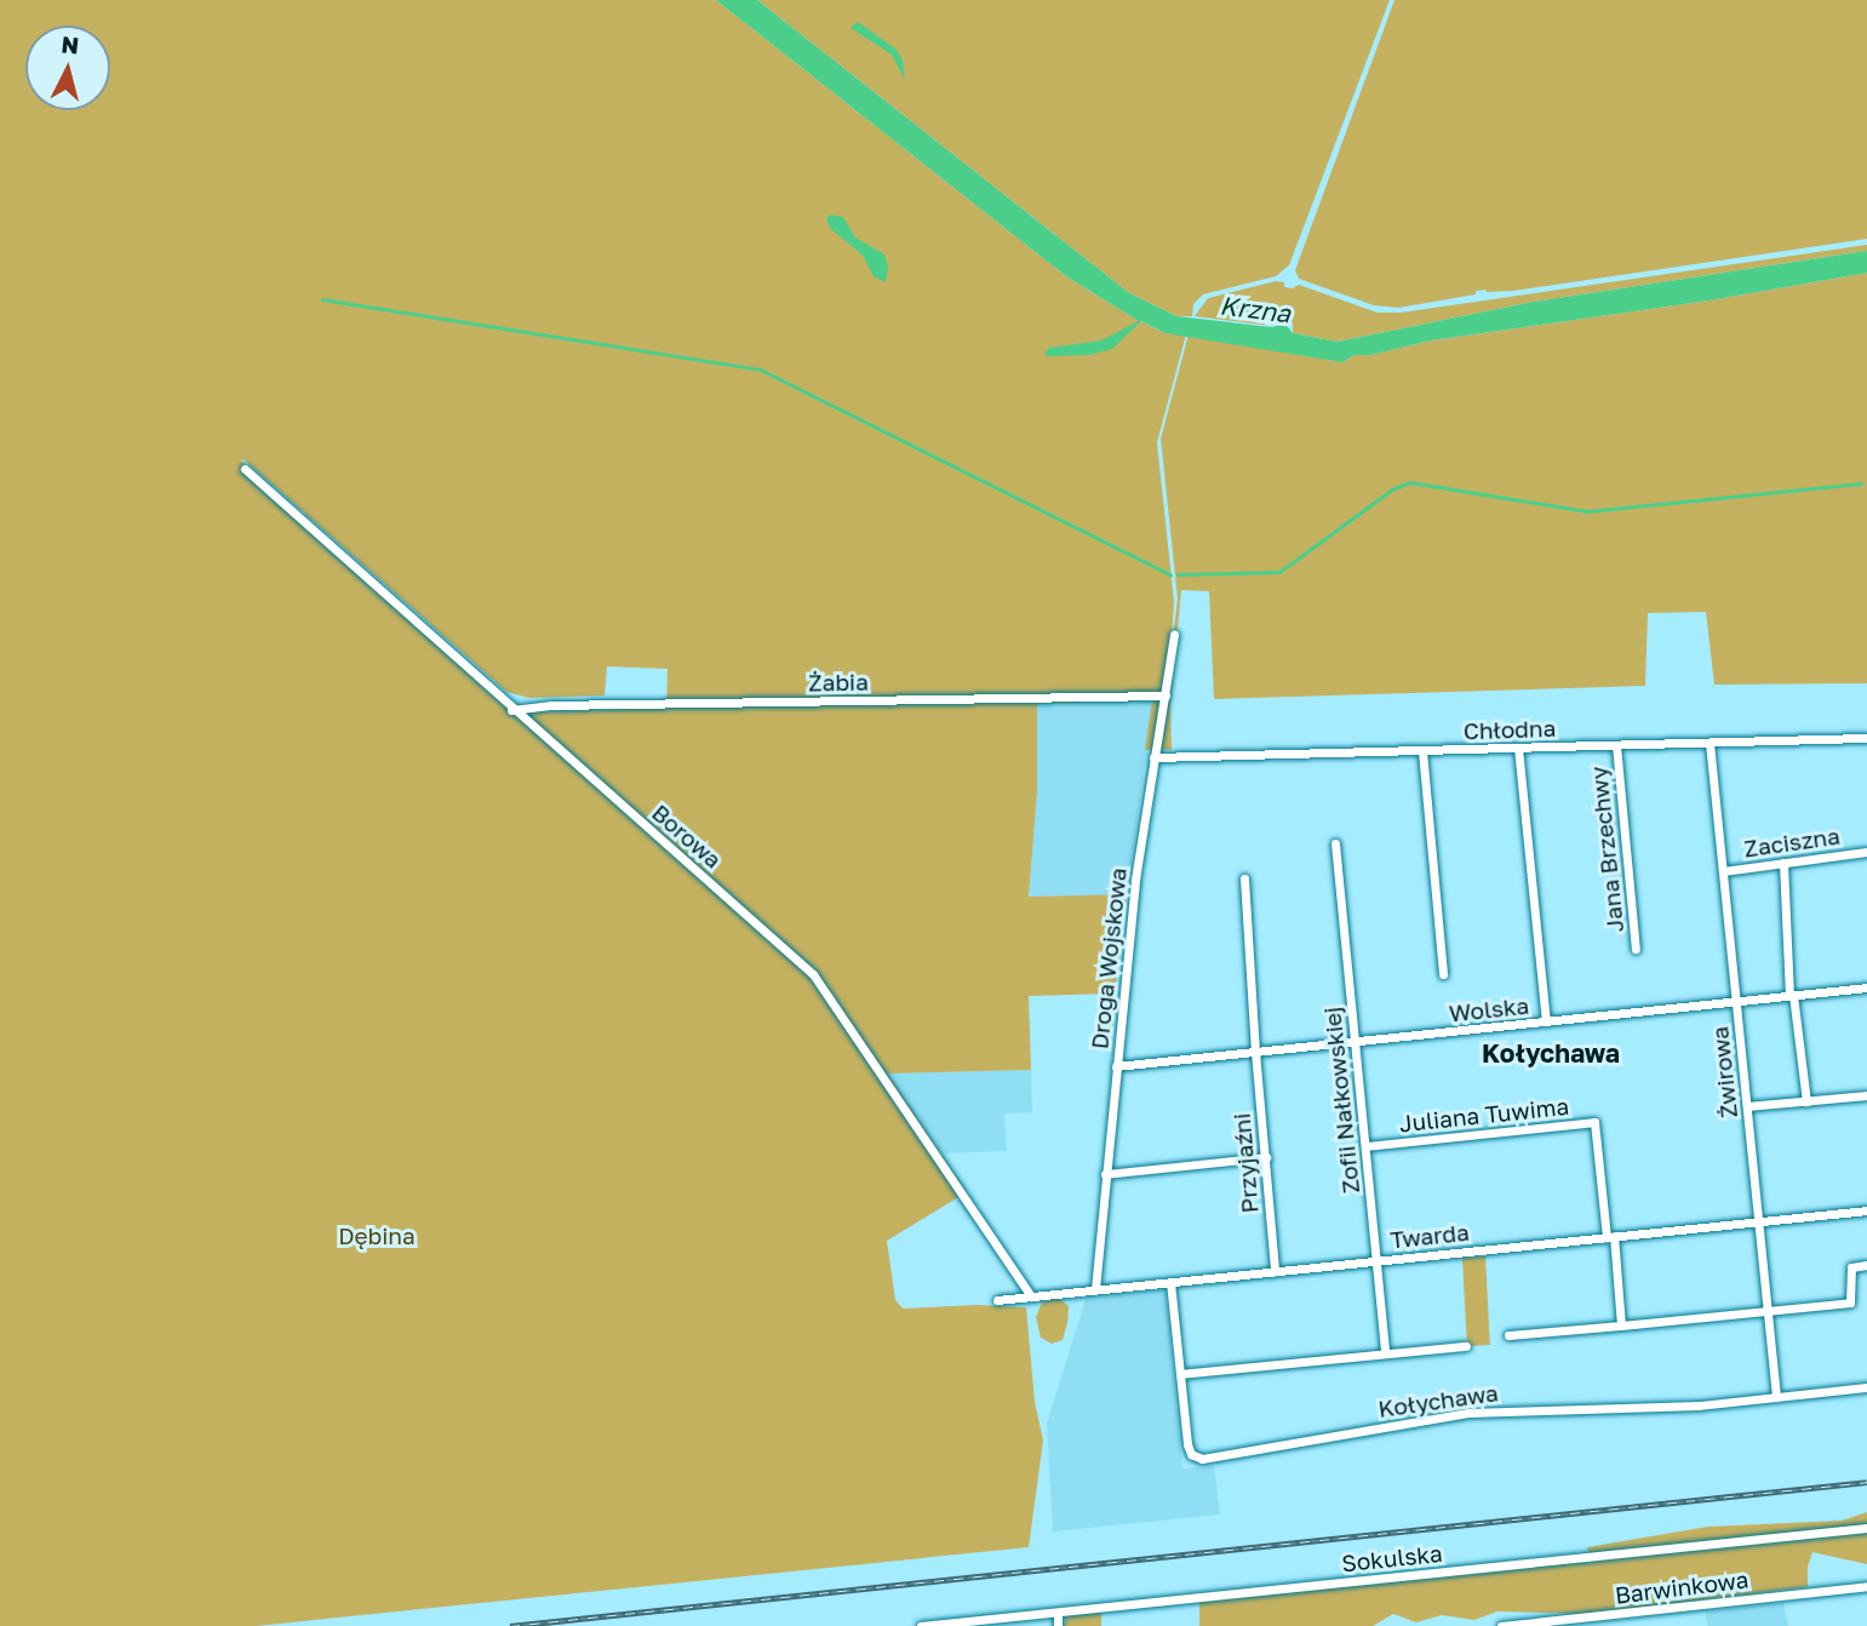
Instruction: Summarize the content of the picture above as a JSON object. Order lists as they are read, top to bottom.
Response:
{
  "streets": {
    "street": [
      "Żabia",
      "Chłodna",
      "Borowa",
      "Zaciszna",
      "Jana Brzechwy",
      "Droga Wojskowa",
      "Wolska",
      "Żwirowa",
      "Zofii Nałkowskiej",
      "Juliana Tuwima",
      "Przyjaźni",
      "Twarda",
      "Kołychawa",
      "Sokulska",
      "Barwinkowa"
    ]
  },
  "crossings": [
    ["Żabia", "Borowa"],
    ["Żabia", "Droga Wojskowa"],
    ["Chłodna", "Jana Brzechwy"],
    ["Chłodna", "Droga Wojskowa"],
    ["Chłodna", "Żwirowa"],
    ["Borowa", "Twarda"],
    ["Zaciszna", "Żwirowa"],
    ["Droga Wojskowa", "Wolska"],
    ["Droga Wojskowa", "Twarda"],
    ["Wolska", "Żwirowa"],
    ["Wolska", "Zofii Nałkowskiej"],
    ["Wolska", "Przyjaźni"],
    ["Żwirowa", "Twarda"],
    ["Żwirowa", "Kołychawa"],
    ["Zofii Nałkowskiej", "Juliana Tuwima"],
    ["Zofii Nałkowskiej", "Twarda"],
    ["Juliana Tuwima", "Twarda"],
    ["Przyjaźni", "Twarda"],
    ["Twarda", "Kołychawa"]
  ],
  "districts": ["Kołychawa"],
  "water": ["Krzna"],
  "parks": ["Dębina"],
  "north": "top"
}
